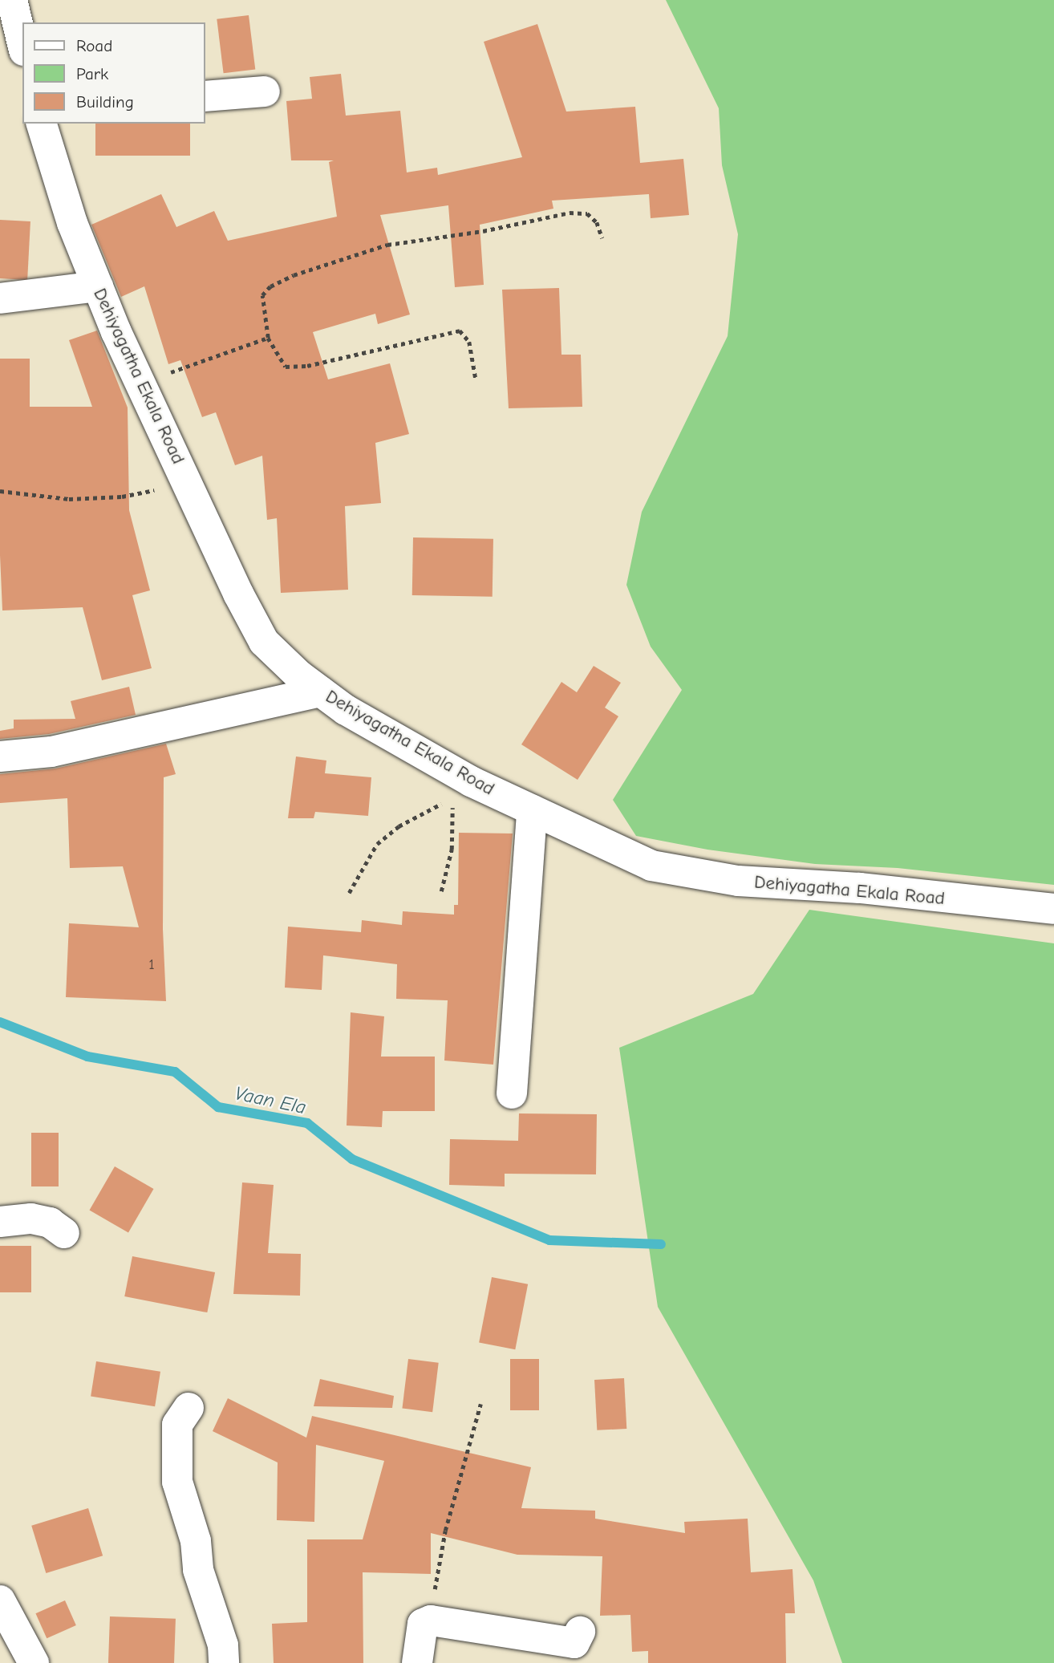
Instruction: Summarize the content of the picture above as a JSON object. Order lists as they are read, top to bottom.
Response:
{
  "streets": {
    "street": ["Dehiyagatha Ekala Road"]
  },
  "water": ["Vaan Ela"],
  "house_numbers": ["1"],
  "legend": ["Road", "Park", "Building"]
}
